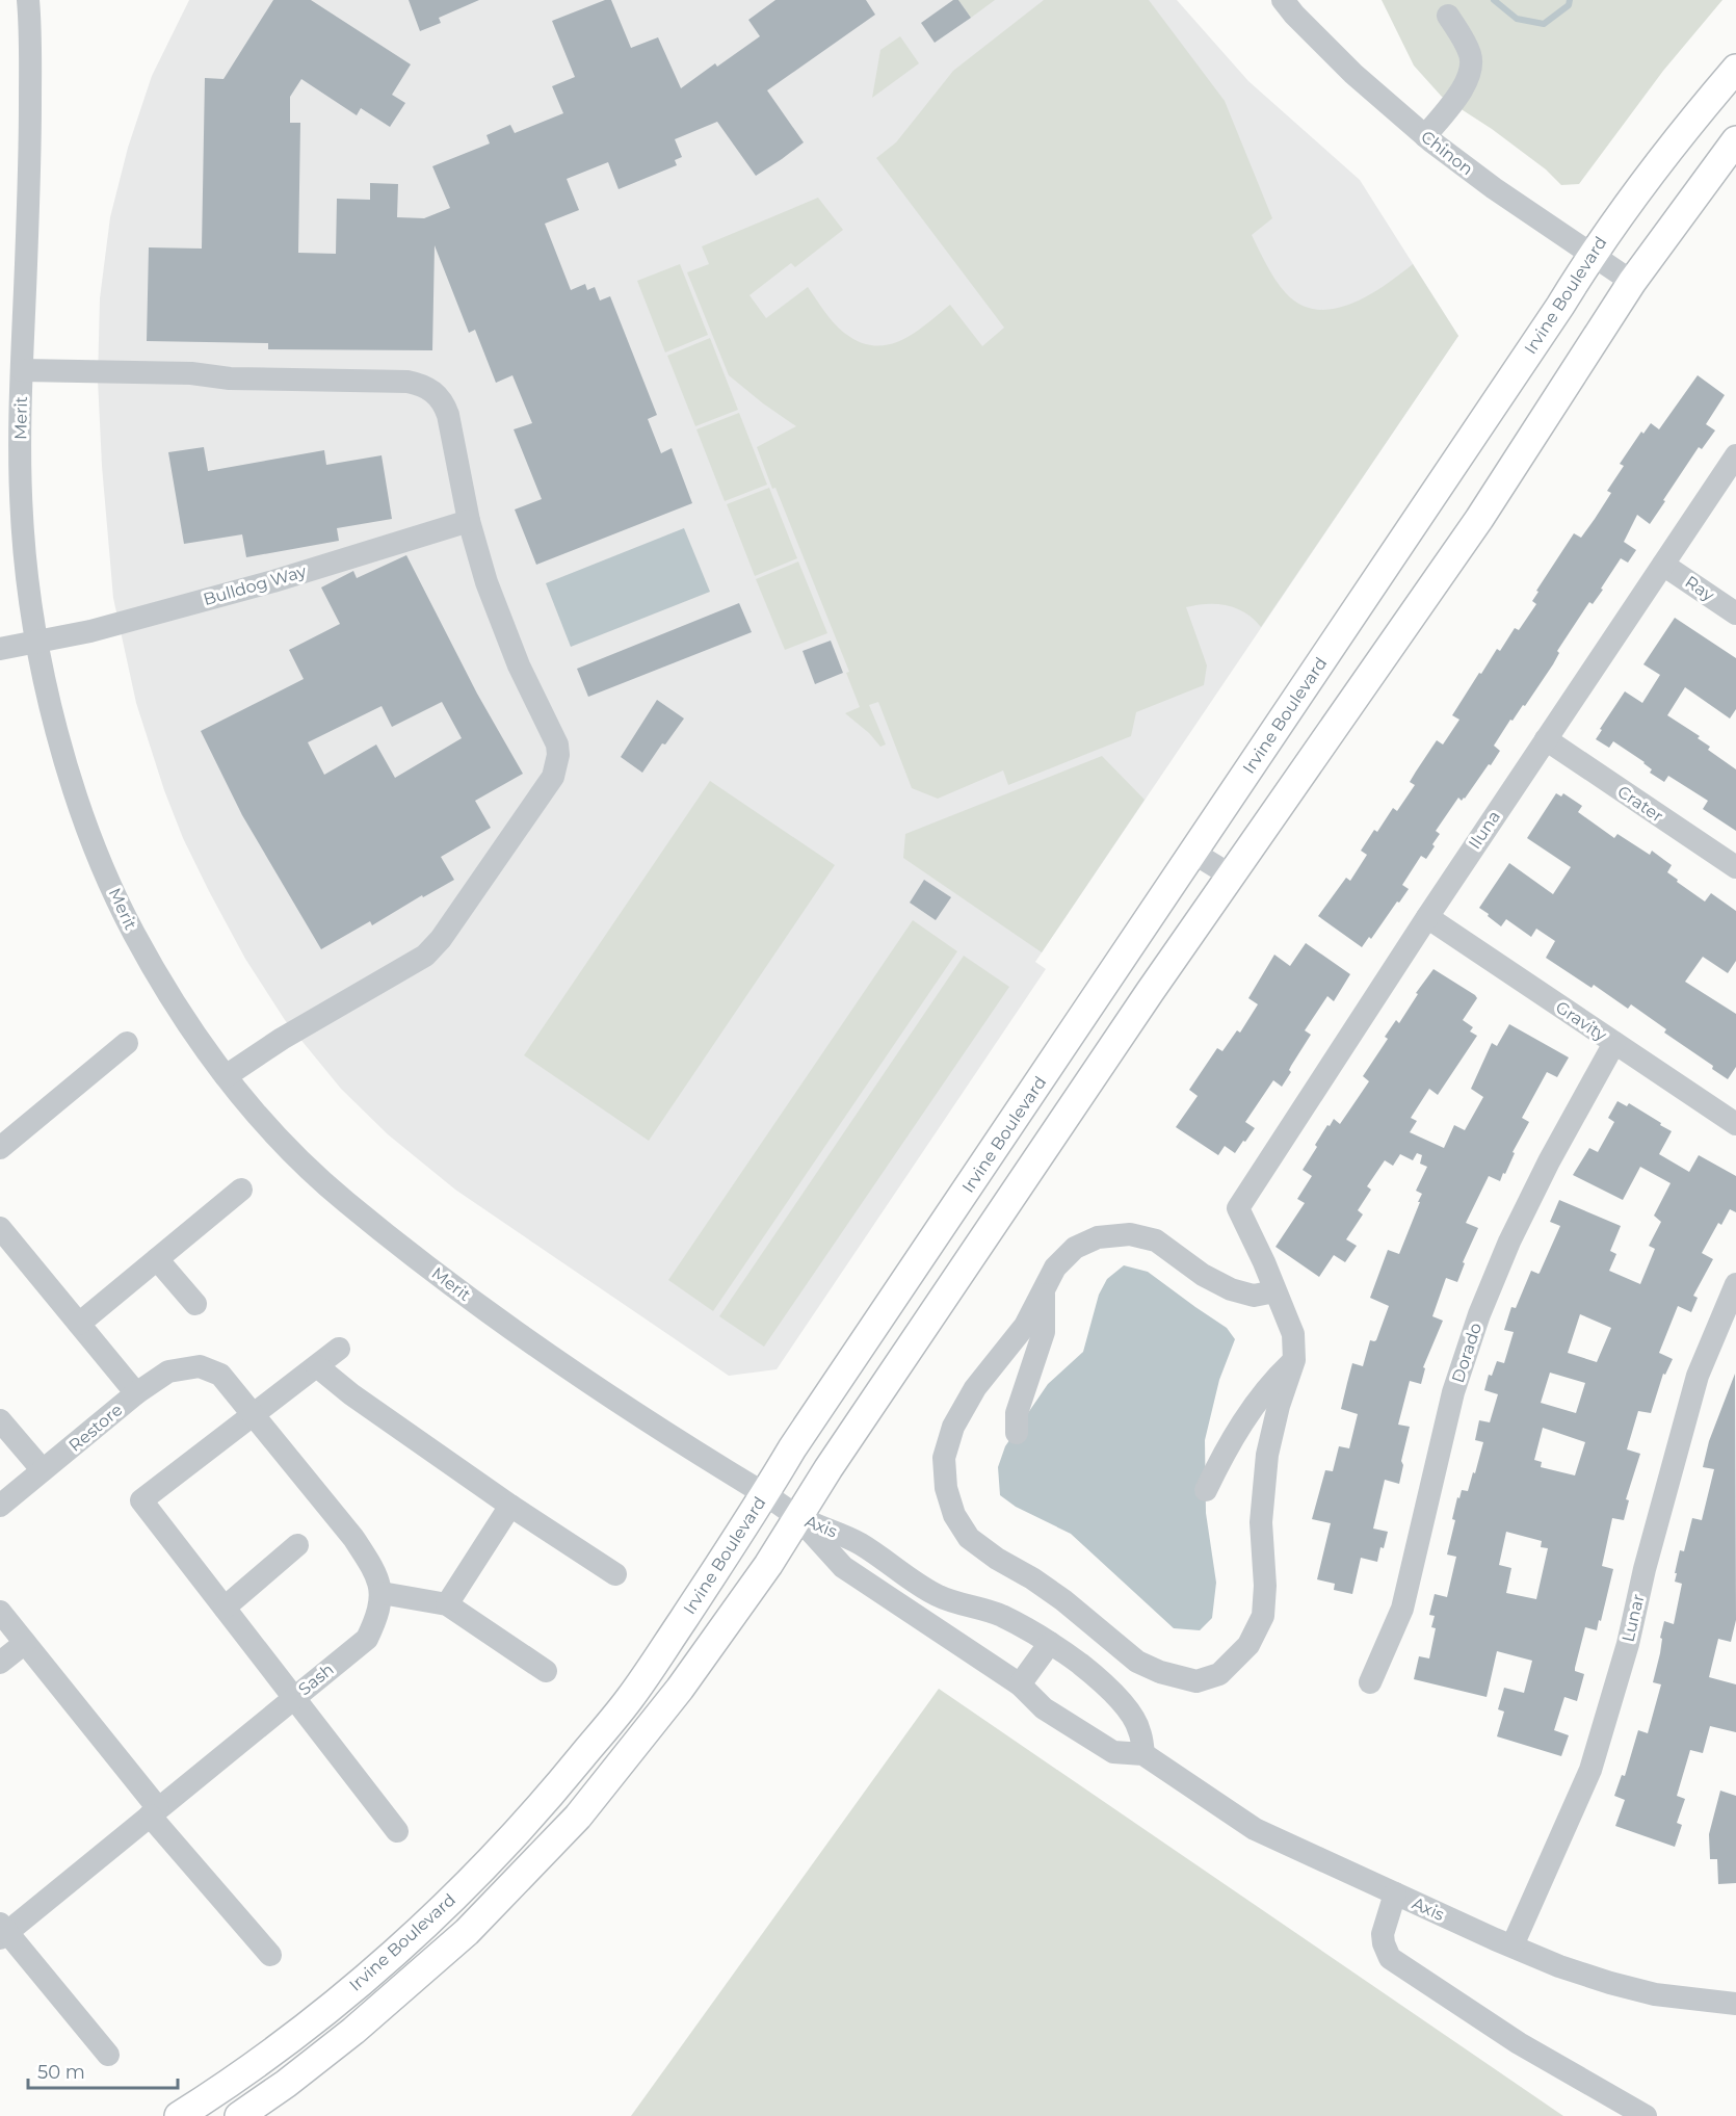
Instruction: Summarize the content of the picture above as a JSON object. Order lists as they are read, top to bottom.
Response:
{
  "streets": {
    "main road": ["Irvine Boulevard"],
    "street": [
      "Chinon",
      "Merit",
      "Bulldog Way",
      "Ray",
      "Crater",
      "Iluna",
      "Gravity",
      "Dorado",
      "Restore",
      "Axis",
      "Lunar",
      "Sash"
    ]
  },
  "crossings": [
    ["Chinon", "Irvine Boulevard"],
    ["Irvine Boulevard", "Merit"],
    ["Irvine Boulevard", "Axis"],
    ["Merit", "Bulldog Way"],
    ["Merit", "Axis"],
    ["Ray", "Iluna"],
    ["Crater", "Iluna"],
    ["Iluna", "Gravity"],
    ["Gravity", "Dorado"],
    ["Axis", "Lunar"]
  ],
  "scale_bar": "50 m"
}
